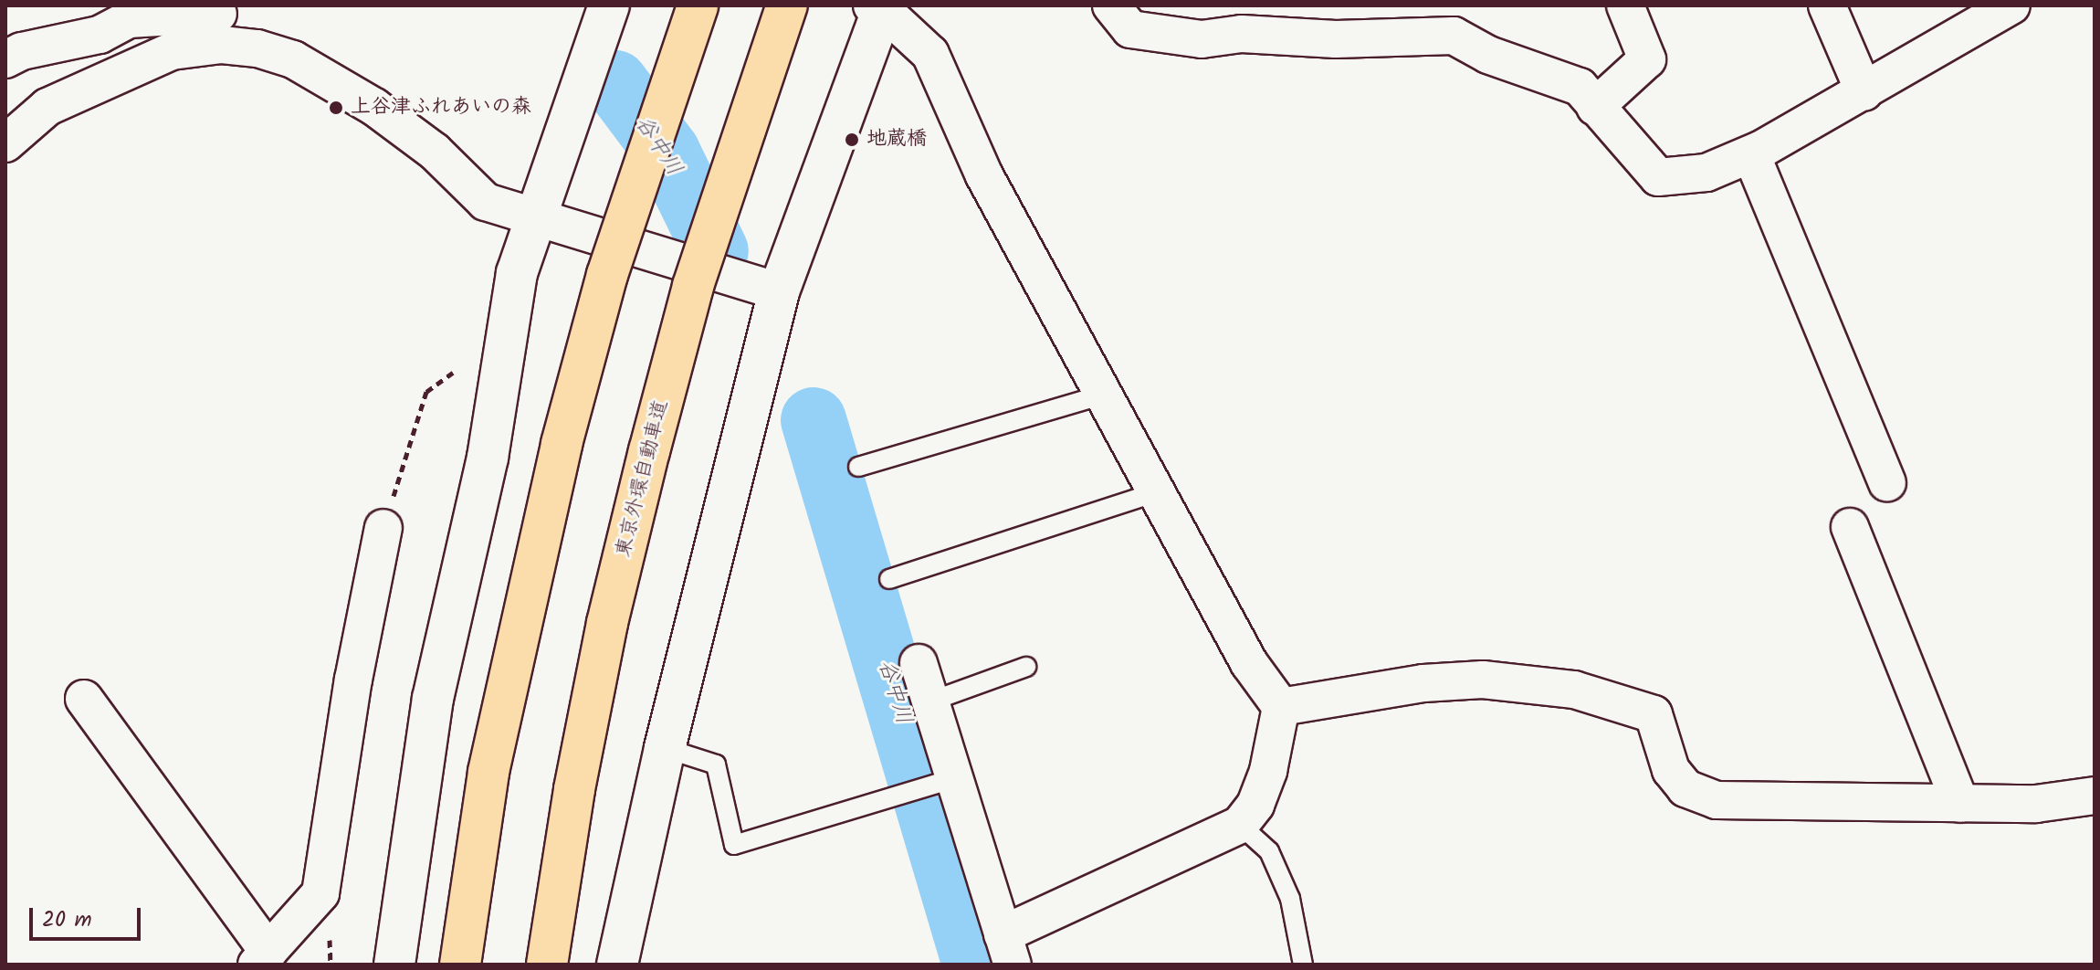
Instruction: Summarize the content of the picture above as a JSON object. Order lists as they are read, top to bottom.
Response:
{
  "streets": {
    "highway": ["東京外環自動車道"]
  },
  "water": ["谷中川"],
  "places": ["上谷津ふれあいの森", "地蔵橋"],
  "scale_bar": "20 m"
}
